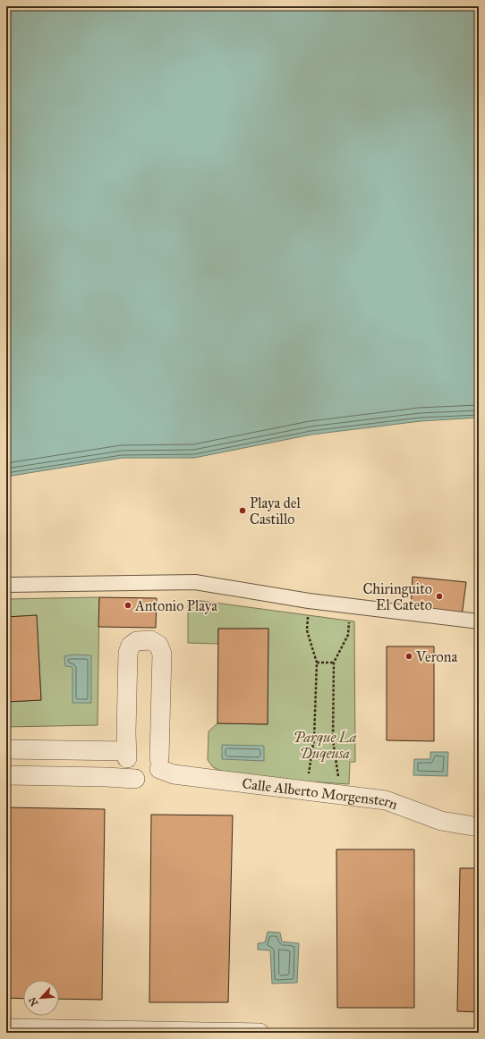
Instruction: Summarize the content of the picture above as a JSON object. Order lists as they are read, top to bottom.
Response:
{
  "streets": {
    "street": ["Calle Alberto Morgenstern"]
  },
  "parks": ["Parque La Duqeusa"],
  "places": [
    "Playa del Castillo",
    "Chiringuito El Cateto",
    "Antonio Playa",
    "Verona"
  ],
  "north": "bottom left"
}
